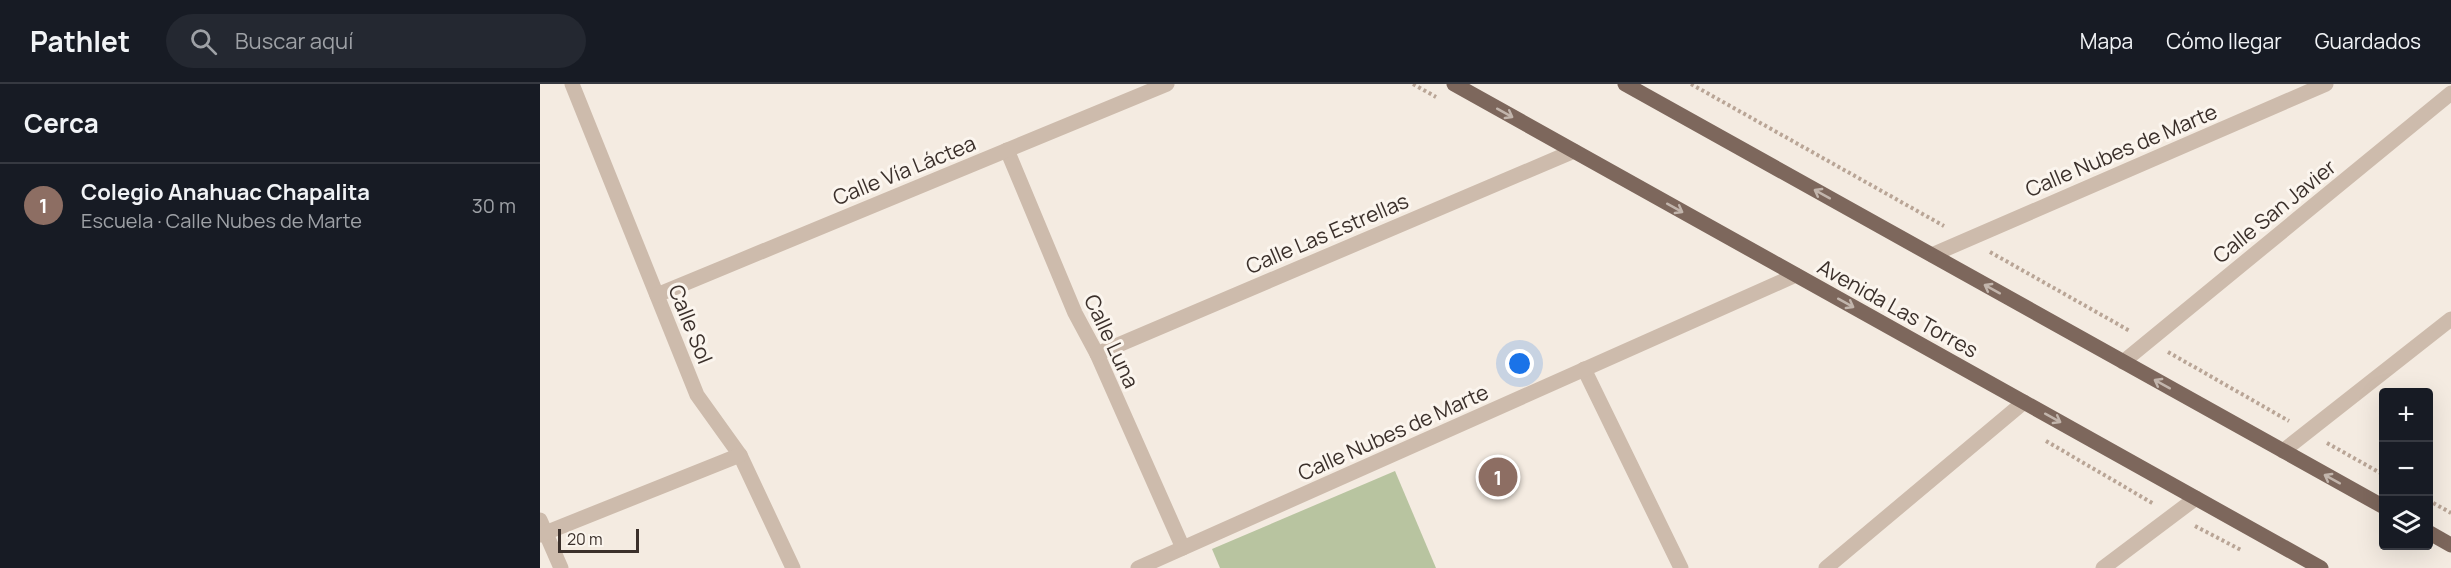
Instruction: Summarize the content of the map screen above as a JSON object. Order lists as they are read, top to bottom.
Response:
{
  "streets": {
    "main road": ["Avenida Las Torres"],
    "street": [
      "Calle Nubes de Marte",
      "Calle Vía Láctea",
      "Calle San Javier",
      "Calle Las Estrellas",
      "Calle Sol",
      "Calle Luna"
    ]
  },
  "crossings": [
    ["Calle Nubes de Marte", "Avenida Las Torres"],
    ["Calle Nubes de Marte", "Calle Luna"],
    ["Calle Vía Láctea", "Calle Sol"],
    ["Calle Vía Láctea", "Calle Luna"],
    ["Calle Las Estrellas", "Avenida Las Torres"],
    ["Calle Las Estrellas", "Calle Luna"]
  ],
  "scale_bar": "20 m",
  "page": {
    "header": "Pathlet",
    "search": "Buscar aquí",
    "nav": ["Mapa", "Cómo llegar", "Guardados"],
    "heading": "Cerca",
    "list": [
      {
        "mark": "1",
        "name": "Colegio Anahuac Chapalita",
        "note": "Escuela · Calle Nubes de Marte",
        "value": "30 m"
      }
    ],
    "map_buttons": ["+", "−"],
    "pins": "1",
    "scale": "20 m"
  }
}
